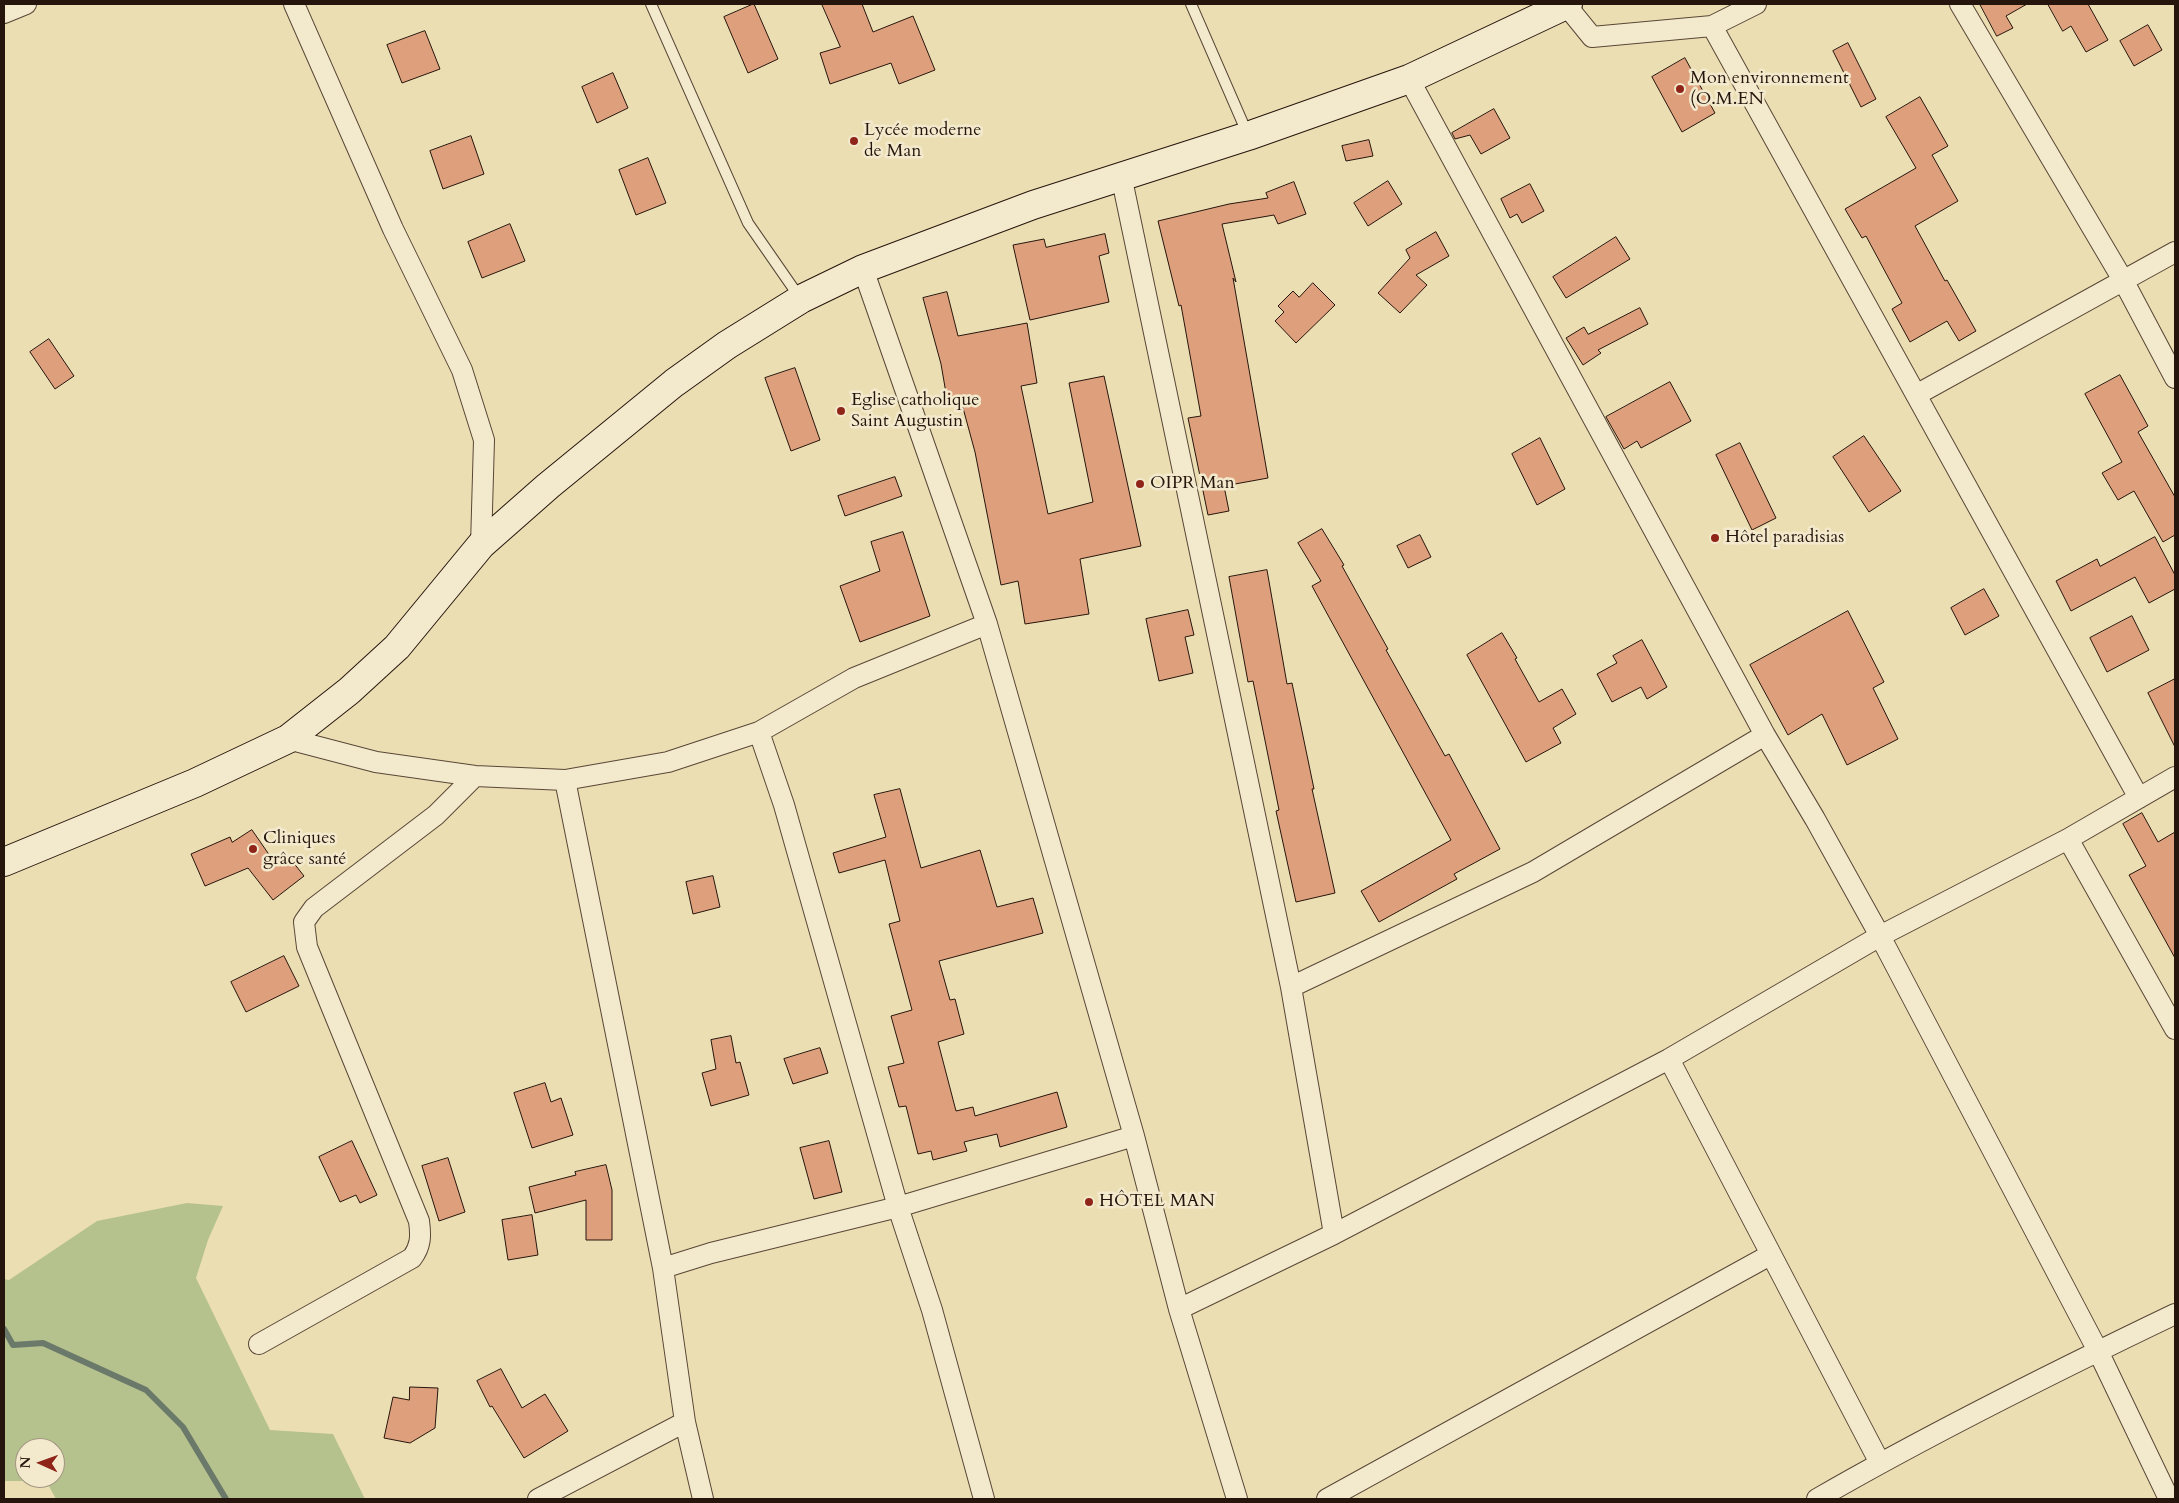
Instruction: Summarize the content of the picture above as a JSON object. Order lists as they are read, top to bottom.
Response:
{
  "places": [
    "Mon environnement (O.M.EN",
    "Lycée moderne de Man",
    "Eglise catholique Saint Augustin",
    "OIPR Man",
    "Hôtel paradisias",
    "Cliniques grâce santé",
    "HÔTEL MAN"
  ],
  "north": "left"
}
